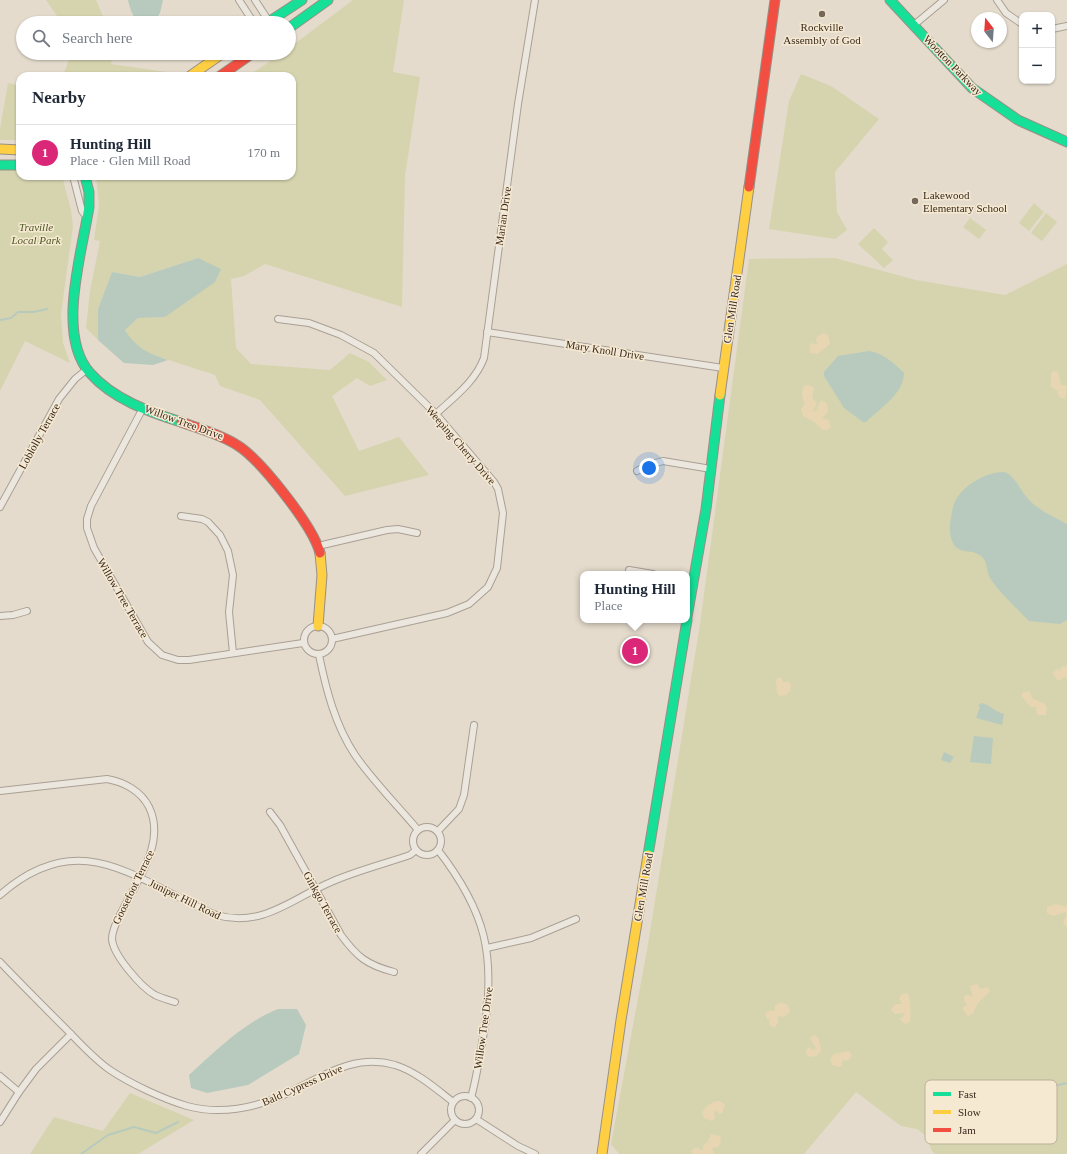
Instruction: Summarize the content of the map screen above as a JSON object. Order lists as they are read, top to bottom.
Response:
{
  "streets": {
    "main road": ["Wootton Parkway", "Glen Mill Road", "Willow Tree Drive"],
    "street": [
      "Marian Drive",
      "Mary Knoll Drive",
      "Loblolly Terrace",
      "Weeping Cherry Drive",
      "Willow Tree Terrace",
      "Goosefoot Terrace",
      "Juniper Hill Road",
      "Ginkgo Terrace",
      "Bald Cypress Drive"
    ]
  },
  "crossings": [
    ["Marian Drive", "Mary Knoll Drive"],
    ["Marian Drive", "Weeping Cherry Drive"],
    ["Glen Mill Road", "Mary Knoll Drive"],
    ["Willow Tree Drive", "Loblolly Terrace"],
    ["Willow Tree Drive", "Weeping Cherry Drive"],
    ["Willow Tree Drive", "Willow Tree Terrace"],
    ["Willow Tree Drive", "Juniper Hill Road"],
    ["Willow Tree Drive", "Bald Cypress Drive"],
    ["Weeping Cherry Drive", "Willow Tree Terrace"],
    ["Goosefoot Terrace", "Juniper Hill Road"],
    ["Juniper Hill Road", "Ginkgo Terrace"]
  ],
  "parks": ["Traville Local Park"],
  "places": ["Rockville Assembly of God", "Lakewood Elementary School"],
  "legend": ["Fast", "Slow", "Jam"],
  "north": "top",
  "page": {
    "map_buttons": ["+", "−"],
    "search": "Search here",
    "heading": "Nearby",
    "list": [
      {
        "mark": "1",
        "name": "Hunting Hill",
        "note": "Place · Glen Mill Road",
        "value": "170 m"
      }
    ],
    "popup": ["Hunting Hill", "Place"],
    "pins": "1"
  }
}
